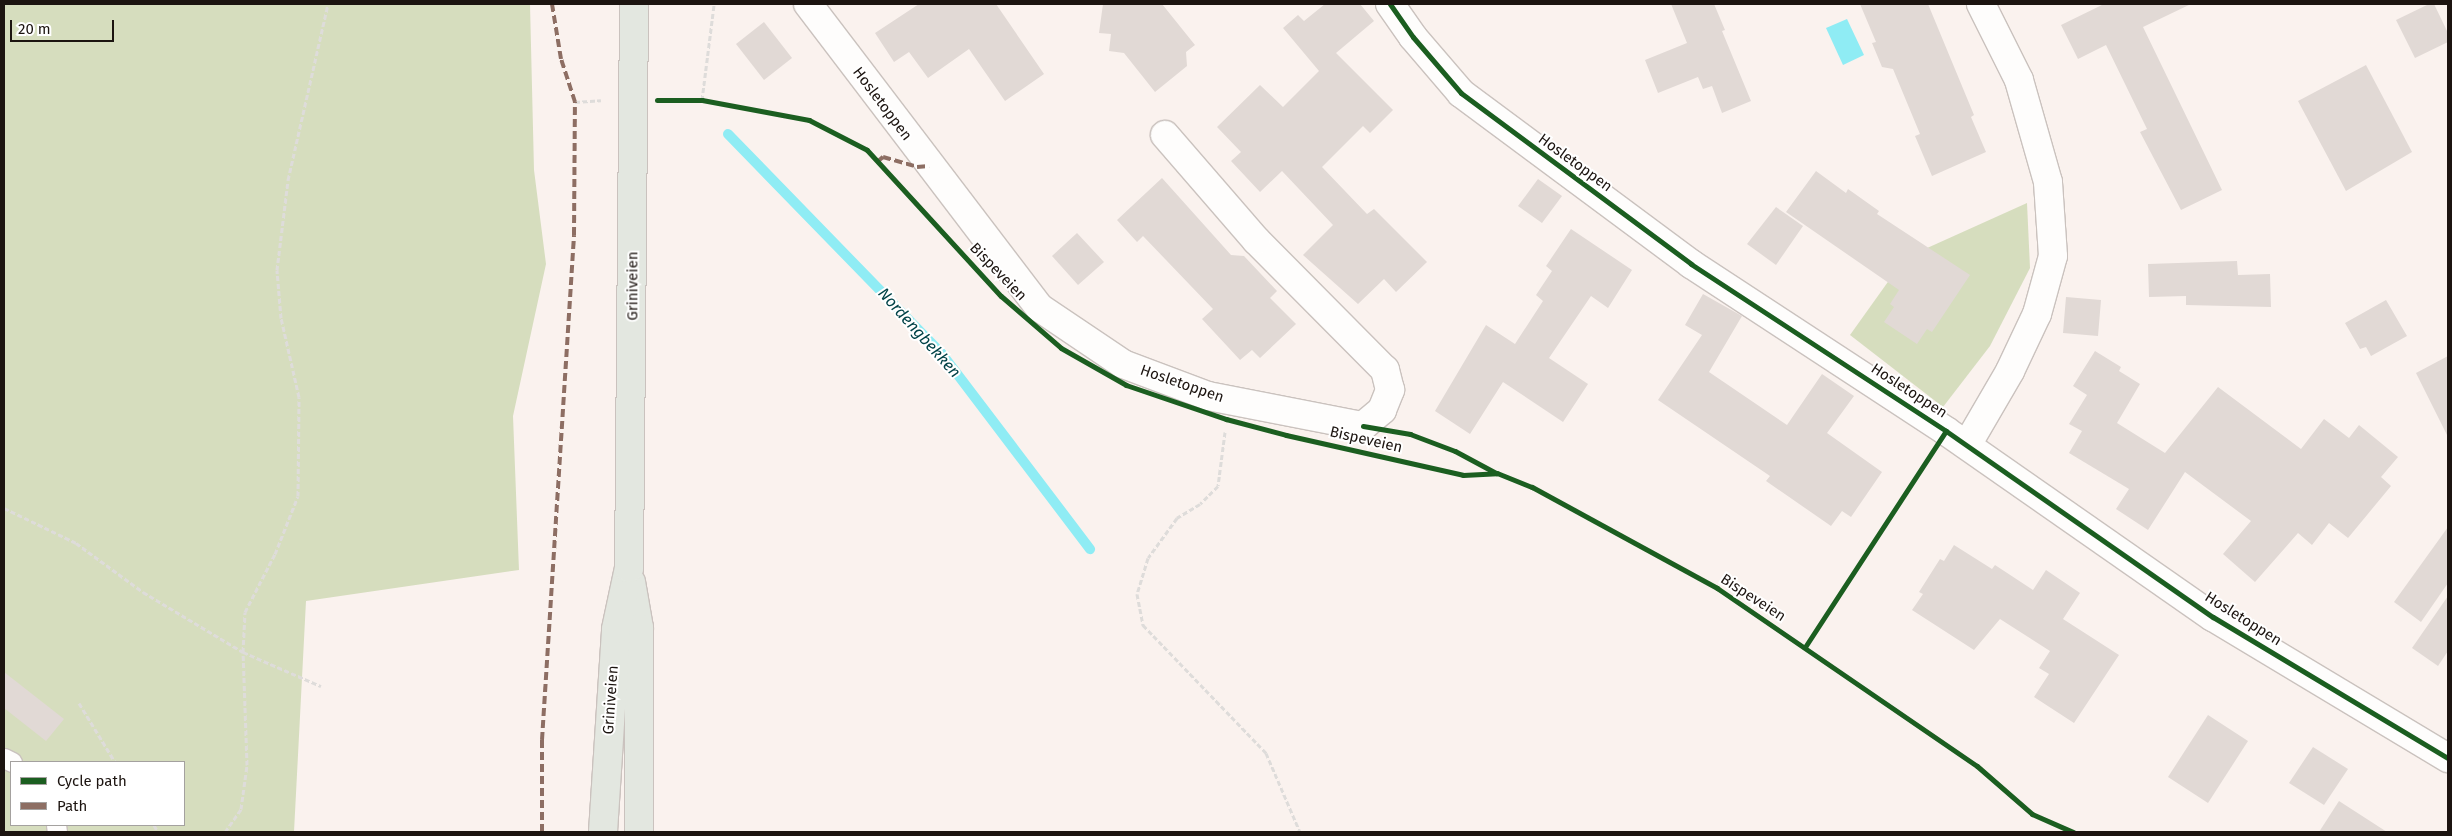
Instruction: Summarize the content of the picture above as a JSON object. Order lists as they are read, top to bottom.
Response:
{
  "streets": {
    "main road": ["Griniveien"],
    "street": ["Hosletoppen"],
    "cycle path": ["Bispeveien"]
  },
  "water": ["Nordengbekken"],
  "legend": ["Cycle path", "Path"],
  "scale_bar": "20 m"
}
